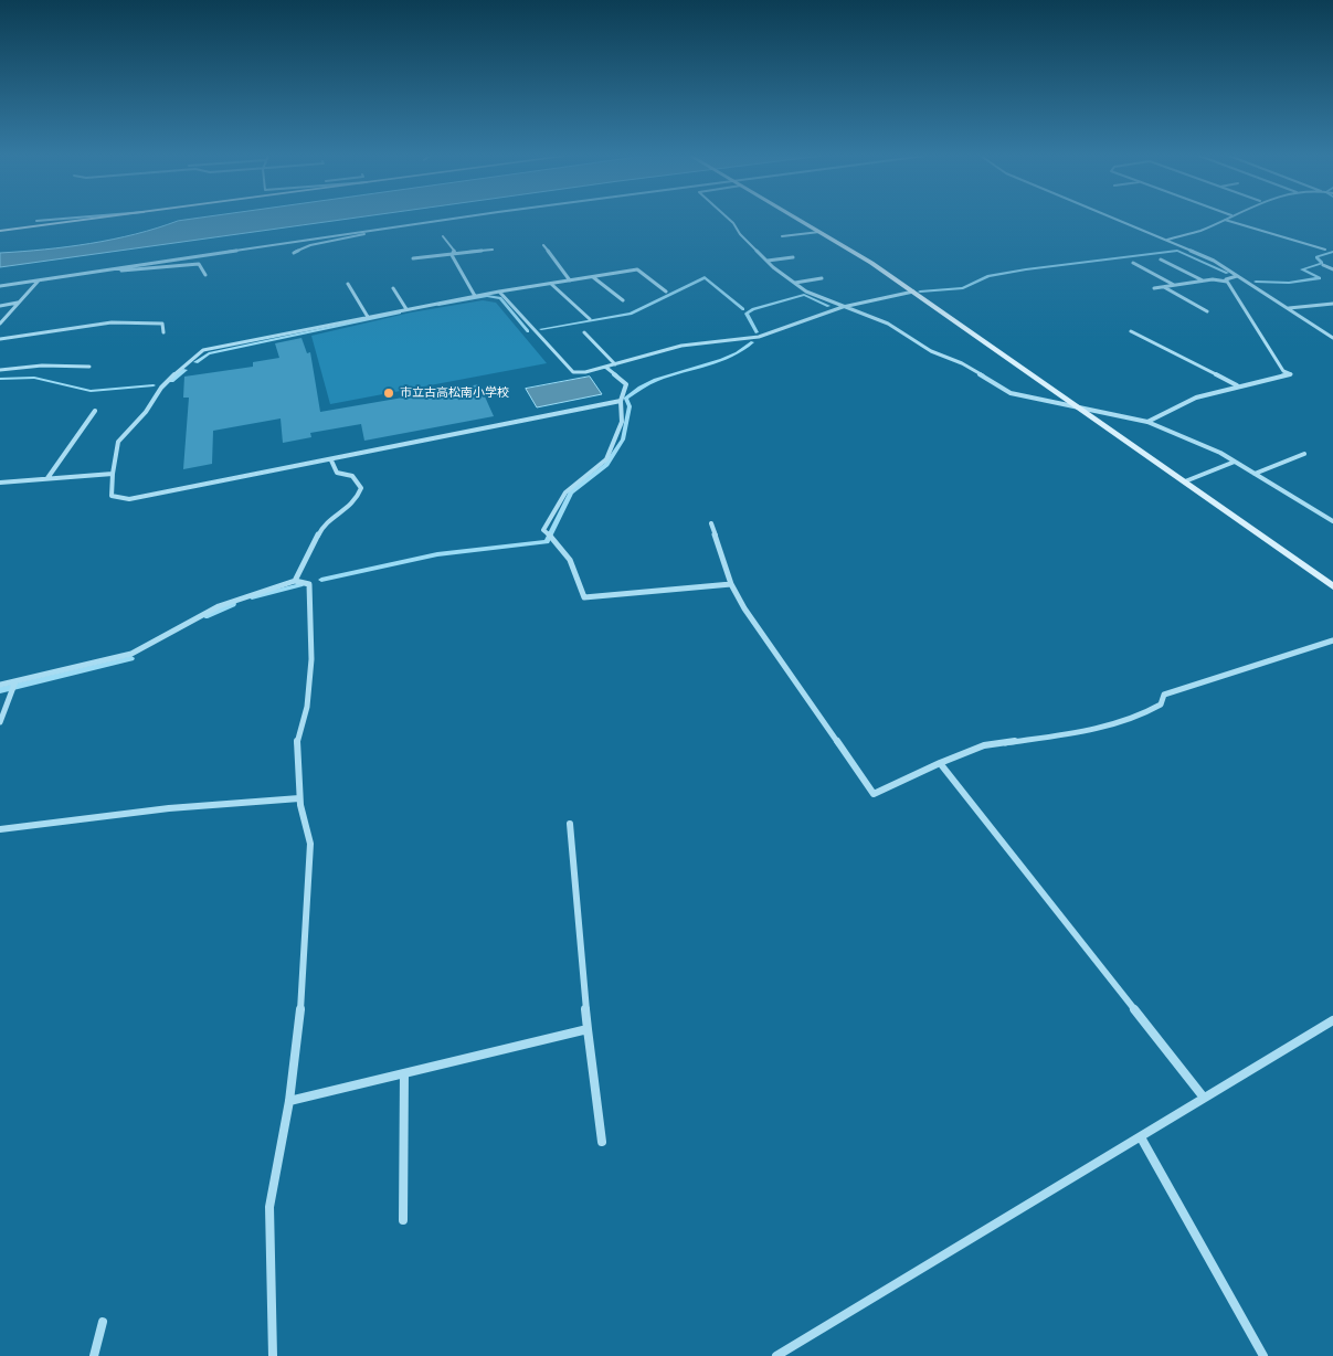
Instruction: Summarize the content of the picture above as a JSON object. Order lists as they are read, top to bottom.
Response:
{
  "places": ["市立古高松南小学校"]
}
